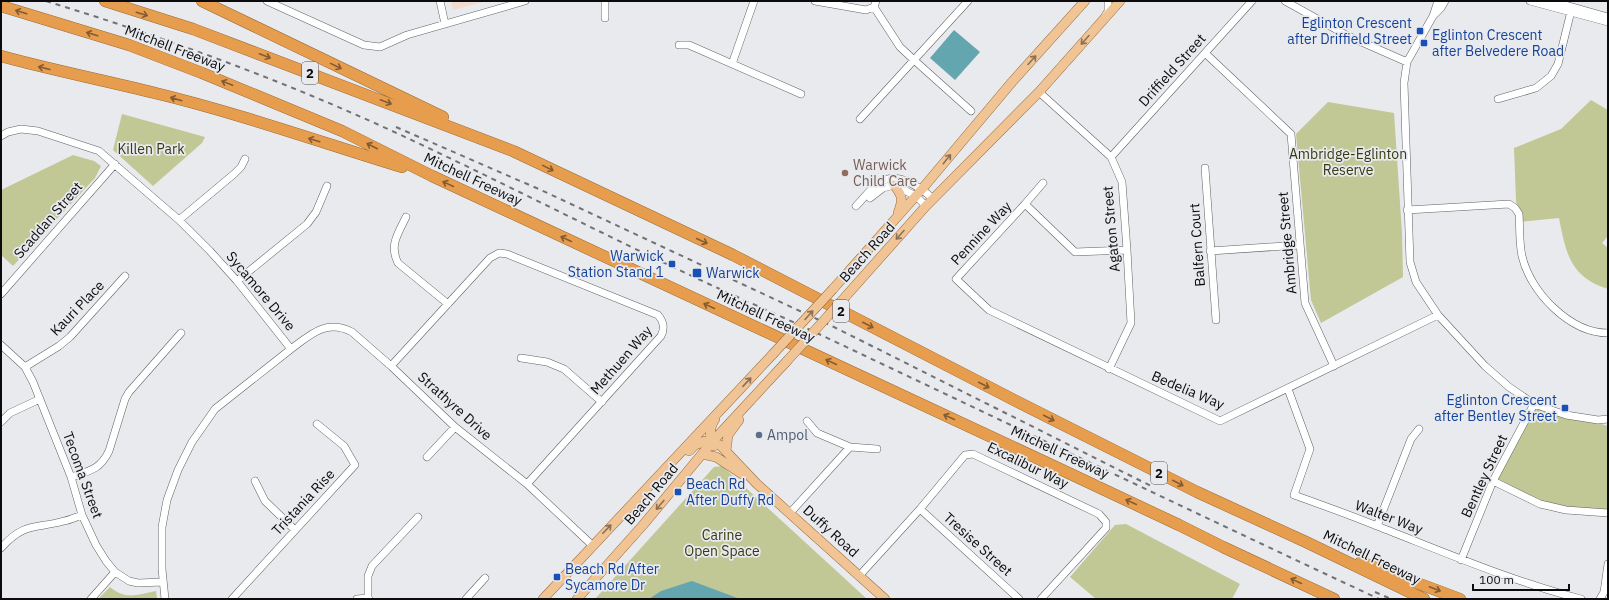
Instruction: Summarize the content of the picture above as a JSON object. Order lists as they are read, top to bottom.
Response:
{
  "streets": {
    "highway": ["Mitchell Freeway", "2"],
    "main road": ["Beach Road", "Duffy Road"],
    "street": [
      "Driffield Street",
      "Scaddan Street",
      "Agaton Street",
      "Pennine Way",
      "Ambridge Street",
      "Balfern Court",
      "Sycamore Drive",
      "Kauri Place",
      "Methuen Way",
      "Bedelia Way",
      "Strathyre Drive",
      "Excalibur Way",
      "Tecoma Street",
      "Bentley Street",
      "Tristania Rise",
      "Walter Way",
      "Tresise Street"
    ]
  },
  "crossings": [
    ["Driffield Street", "Agaton Street"],
    ["Driffield Street", "Ambridge Street"],
    ["Scaddan Street", "Sycamore Drive"],
    ["Agaton Street", "Pennine Way"],
    ["Agaton Street", "Beach Road"],
    ["Agaton Street", "Bedelia Way"],
    ["Pennine Way", "Bedelia Way"],
    ["Ambridge Street", "Bedelia Way"],
    ["Beach Road", "Strathyre Drive"],
    ["Beach Road", "Duffy Road"],
    ["Sycamore Drive", "Strathyre Drive"],
    ["Sycamore Drive", "Tecoma Street"],
    ["Kauri Place", "Tecoma Street"],
    ["Methuen Way", "Strathyre Drive"],
    ["Bedelia Way", "Walter Way"],
    ["Excalibur Way", "Duffy Road"],
    ["Excalibur Way", "Tresise Street"],
    ["Bentley Street", "Walter Way"]
  ],
  "parks": ["Killen Park", "Ambridge-Eglinton Reserve", "Carine Open Space"],
  "places": {
    "transit": [
      "Eglinton Crescent after Driffield Street",
      "Eglinton Crescent after Belvedere Road",
      "Warwick Station Stand 1",
      "Warwick",
      "Eglinton Crescent after Bentley Street",
      "Beach Rd After Duffy Rd",
      "Beach Rd After Sycamore Dr"
    ],
    "other": ["Warwick Child Care", "Ampol"]
  },
  "scale_bar": "100 m"
}
